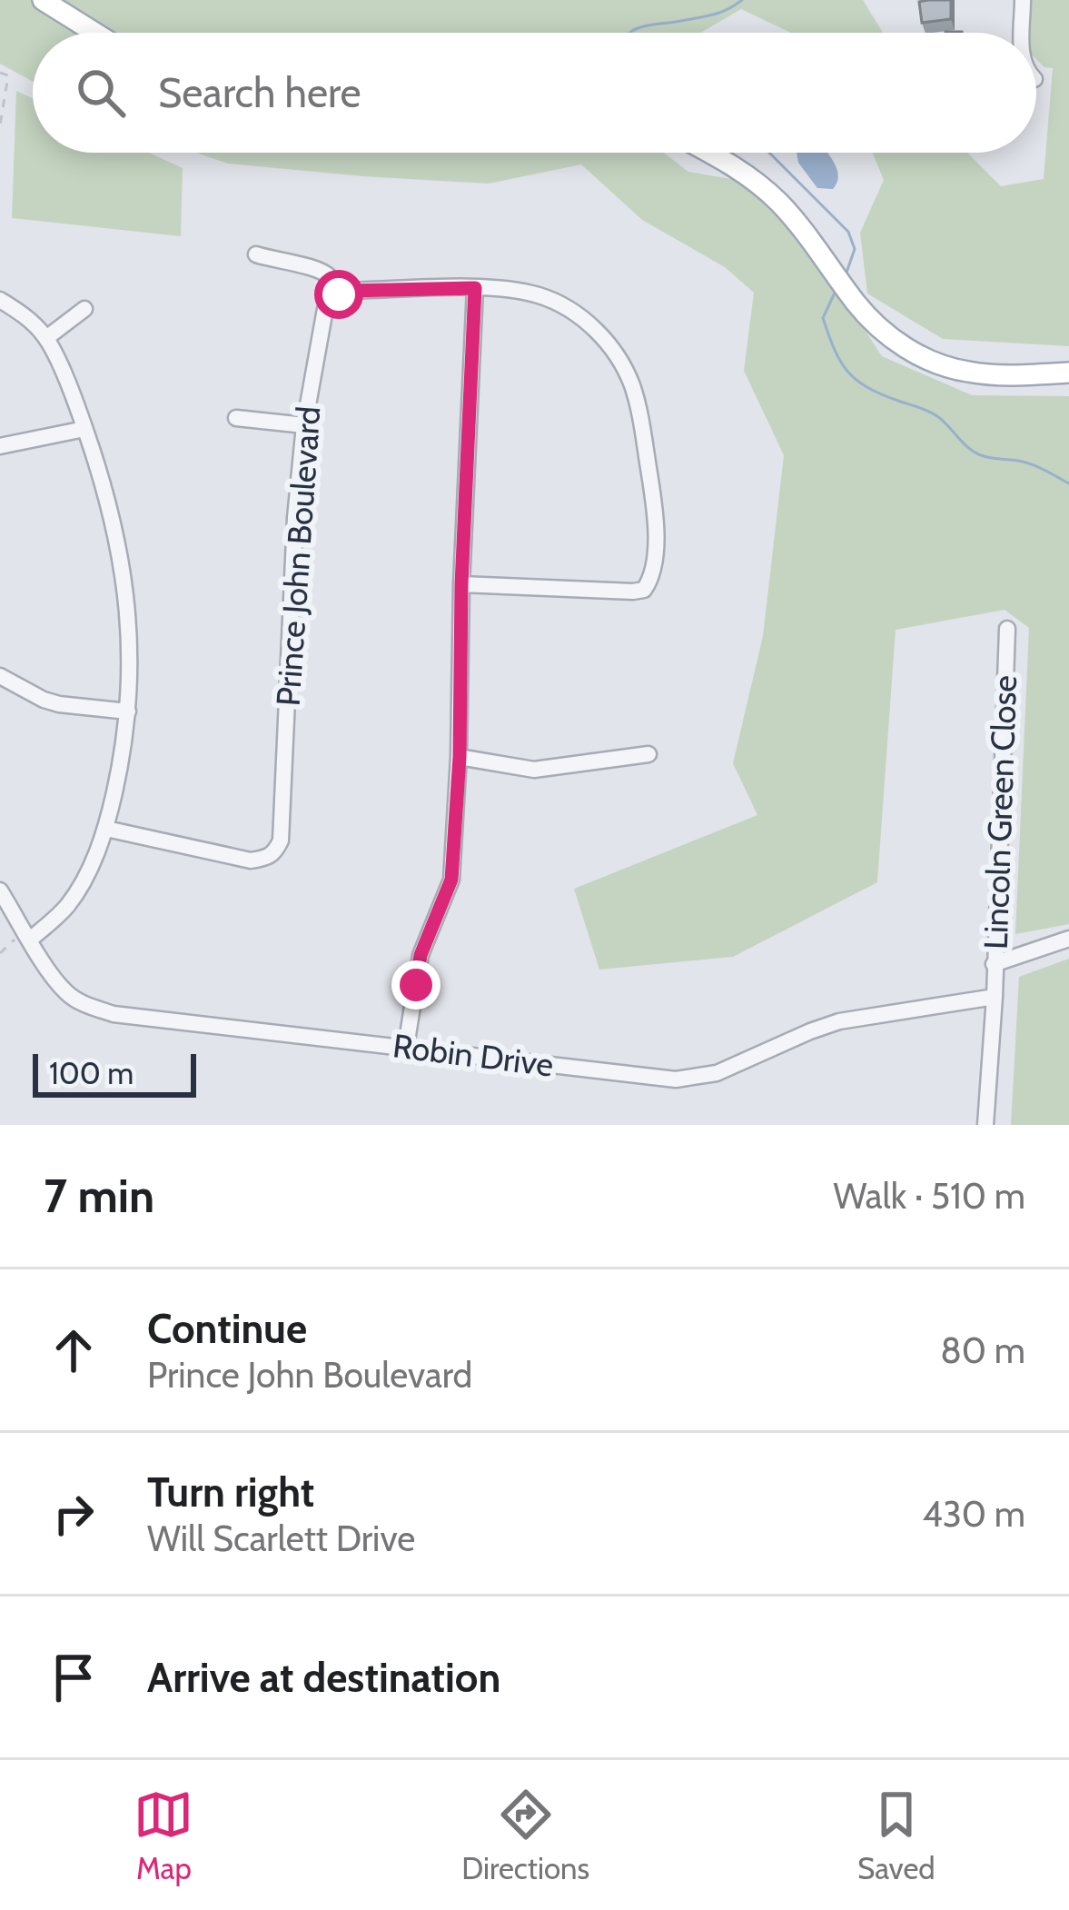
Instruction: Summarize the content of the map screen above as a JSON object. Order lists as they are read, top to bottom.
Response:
{
  "streets": {
    "street": ["Prince John Boulevard", "Lincoln Green Close", "Robin Drive"]
  },
  "crossings": [
    ["Lincoln Green Close", "Robin Drive"]
  ],
  "scale_bar": "100 m",
  "page": {
    "search": "Search here",
    "scale": "100 m",
    "heading": ["7 min", "Walk · 510 m"],
    "list": [
      ["Continue", "Prince John Boulevard", "80 m"],
      ["Turn right", "Will Scarlett Drive", "430 m"],
      "Arrive at destination"
    ],
    "nav": ["Map", "Directions", "Saved"]
  }
}
